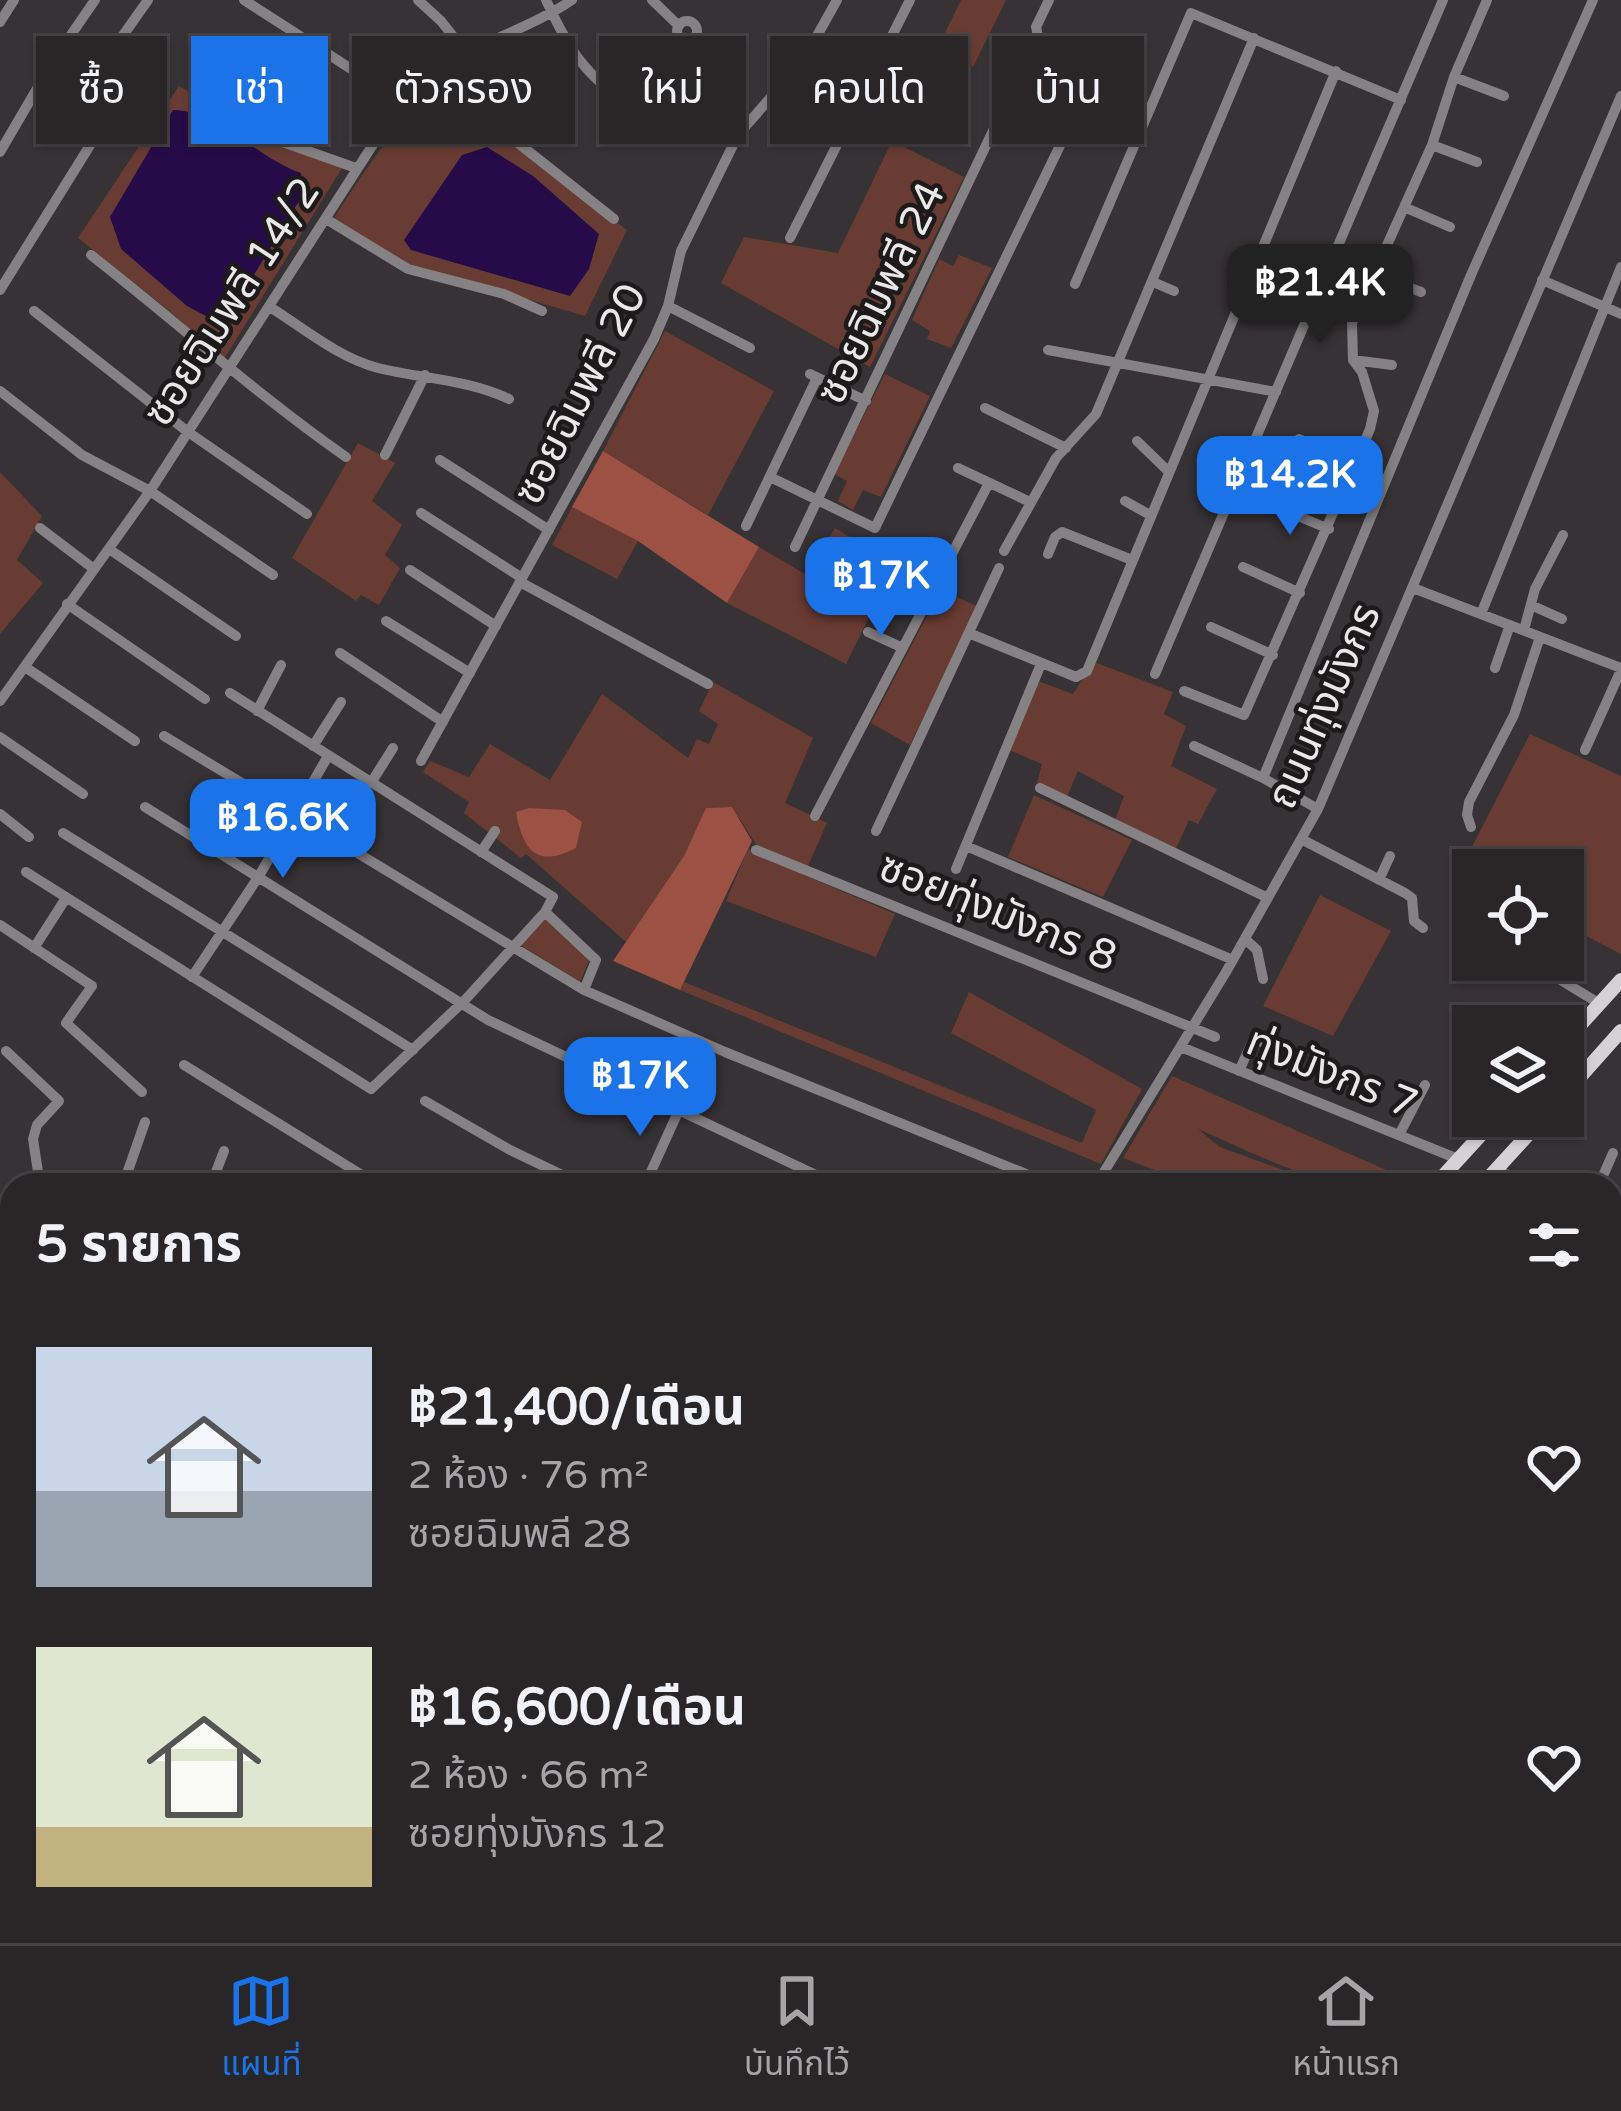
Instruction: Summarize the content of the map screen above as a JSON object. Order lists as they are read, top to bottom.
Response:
{
  "streets": {
    "street": [
      "ซอยฉิมพลี 24",
      "ซอยฉิมพลี 14/2",
      "ซอยฉิมพลี 20",
      "ถนนทุ่งมังกร",
      "ซอยทุ่งมังกร 8",
      "ทุ่งมังกร 7"
    ]
  },
  "crossings": [
    ["ถนนทุ่งมังกร", "ซอยทุ่งมังกร 8"],
    ["ถนนทุ่งมังกร", "ทุ่งมังกร 7"]
  ],
  "page": {
    "chip": [
      "ซื้อ",
      "เช่า",
      "ตัวกรอง",
      "ใหม่",
      "คอนโด",
      "บ้าน"
    ],
    "price": [
      "฿21.4K",
      "฿14.2K",
      "฿17K",
      "฿16.6K",
      "฿17K"
    ],
    "heading": "5 รายการ",
    "list": [
      {
        "name": "฿21,400/เดือน",
        "note": "2 ห้อง · 76 m² · ซอยฉิมพลี 28"
      },
      {
        "name": "฿16,600/เดือน",
        "note": "2 ห้อง · 66 m² · ซอยทุ่งมังกร 12"
      }
    ],
    "tabs": ["แผนที่", "บันทึกไว้", "หน้าแรก"]
  }
}
